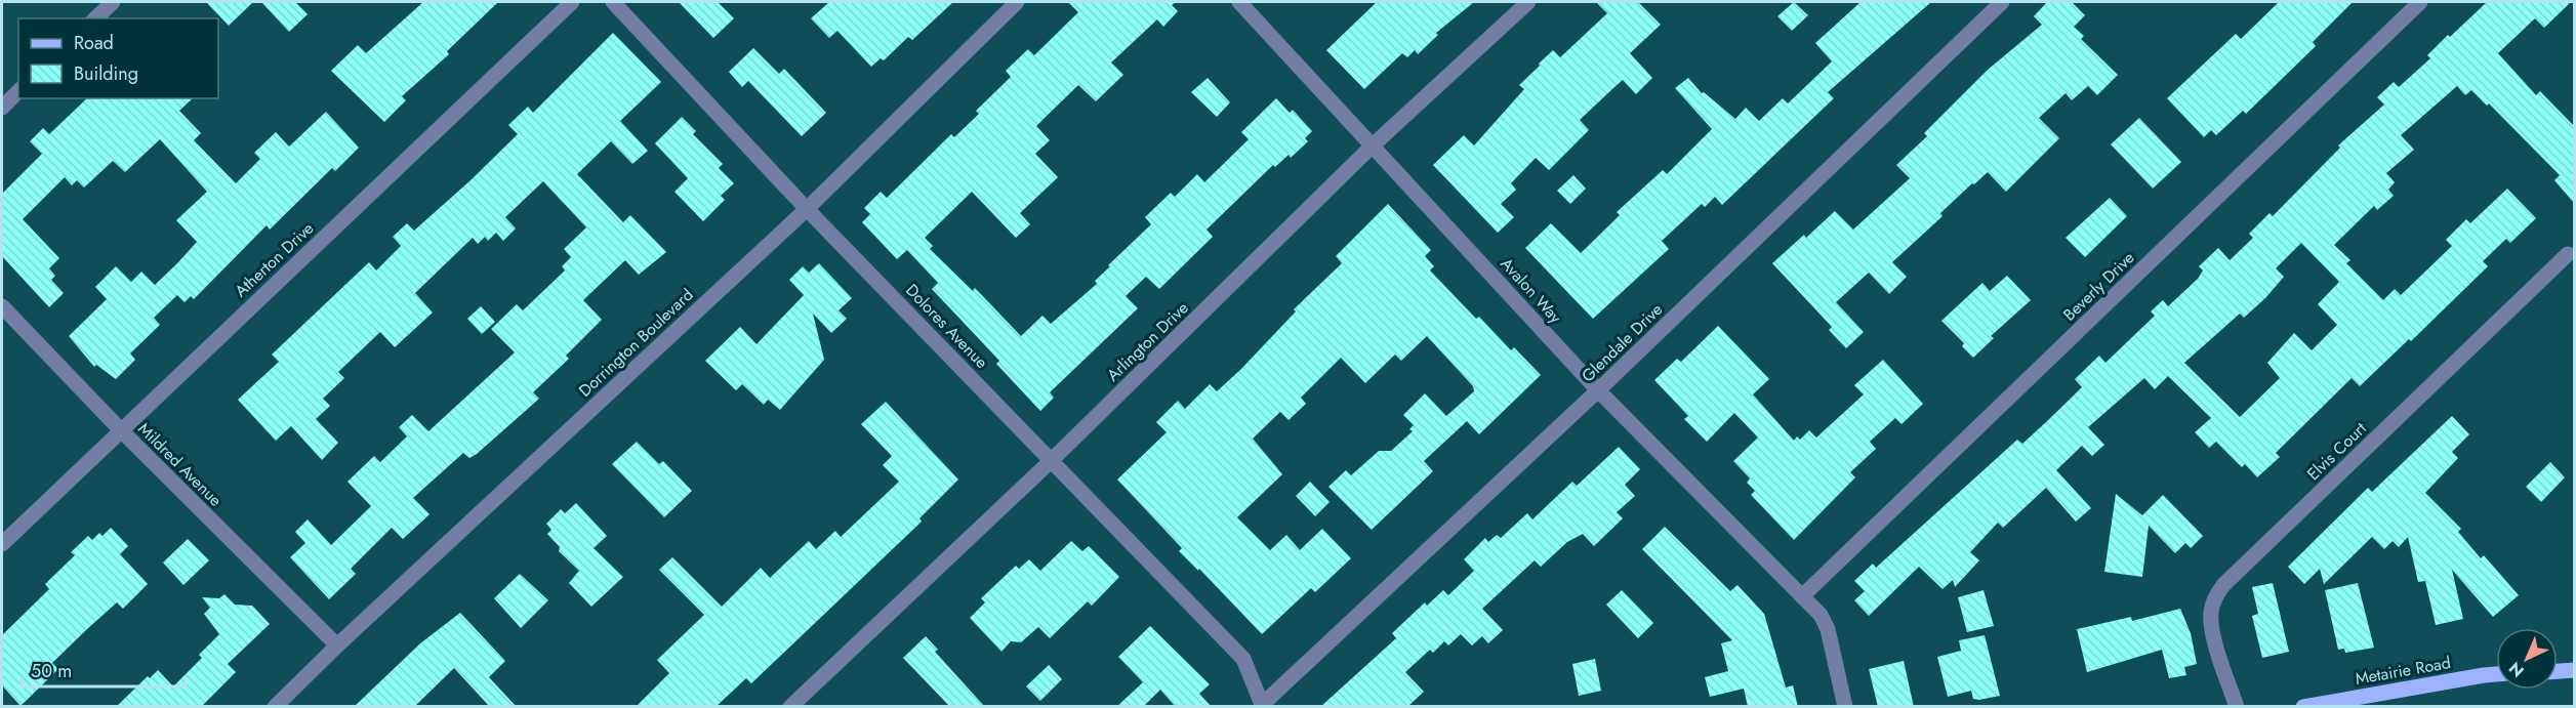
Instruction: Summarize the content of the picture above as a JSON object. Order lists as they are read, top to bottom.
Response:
{
  "streets": {
    "main road": ["Metairie Road"],
    "street": [
      "Atherton Drive",
      "Beverly Drive",
      "Avalon Way",
      "Dolores Avenue",
      "Arlington Drive",
      "Dorrington Boulevard",
      "Glendale Drive",
      "Elvis Court",
      "Mildred Avenue"
    ]
  },
  "crossings": [
    ["Atherton Drive", "Mildred Avenue"],
    ["Beverly Drive", "Avalon Way"],
    ["Avalon Way", "Arlington Drive"],
    ["Avalon Way", "Glendale Drive"],
    ["Dolores Avenue", "Arlington Drive"],
    ["Dolores Avenue", "Dorrington Boulevard"],
    ["Dolores Avenue", "Glendale Drive"],
    ["Dorrington Boulevard", "Mildred Avenue"]
  ],
  "legend": ["Road", "Building"],
  "scale_bar": "50 m",
  "north": "bottom left"
}
